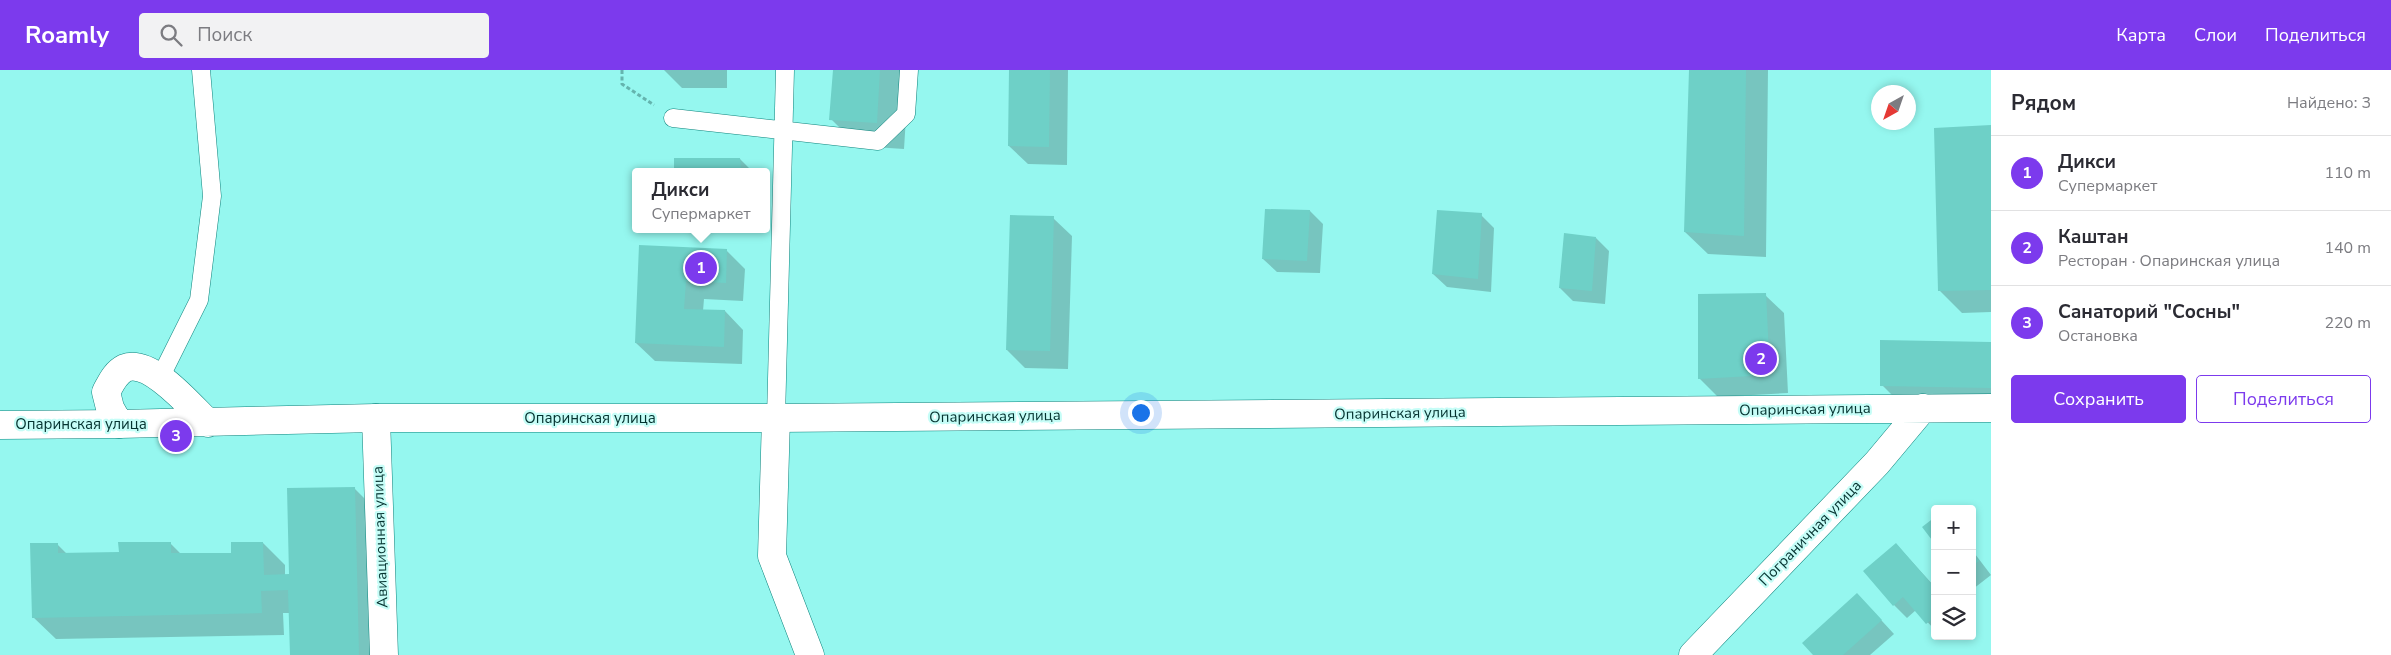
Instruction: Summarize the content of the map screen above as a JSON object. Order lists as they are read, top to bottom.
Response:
{
  "streets": {
    "street": ["Опаринская улица", "Пограничная улица", "Авиационная улица"]
  },
  "crossings": [
    ["Опаринская улица", "Пограничная улица"],
    ["Опаринская улица", "Авиационная улица"]
  ],
  "north": "bottom left",
  "page": {
    "header": "Roamly",
    "search": "Поиск",
    "nav": ["Карта", "Слои", "Поделиться"],
    "heading": ["Рядом", "Найдено: 3"],
    "list": [
      {
        "mark": "1",
        "name": "Дикси",
        "note": "Супермаркет",
        "value": "110 m"
      },
      {
        "mark": "2",
        "name": "Каштан",
        "note": "Ресторан · Опаринская улица",
        "value": "140 m"
      },
      {
        "mark": "3",
        "name": "Санаторий \"Сосны\"",
        "note": "Остановка",
        "value": "220 m"
      }
    ],
    "popup": ["Дикси", "Супермаркет"],
    "pins": ["1", "2", "3"],
    "buttons": ["Сохранить", "Поделиться"],
    "map_buttons": ["+", "−"]
  }
}
